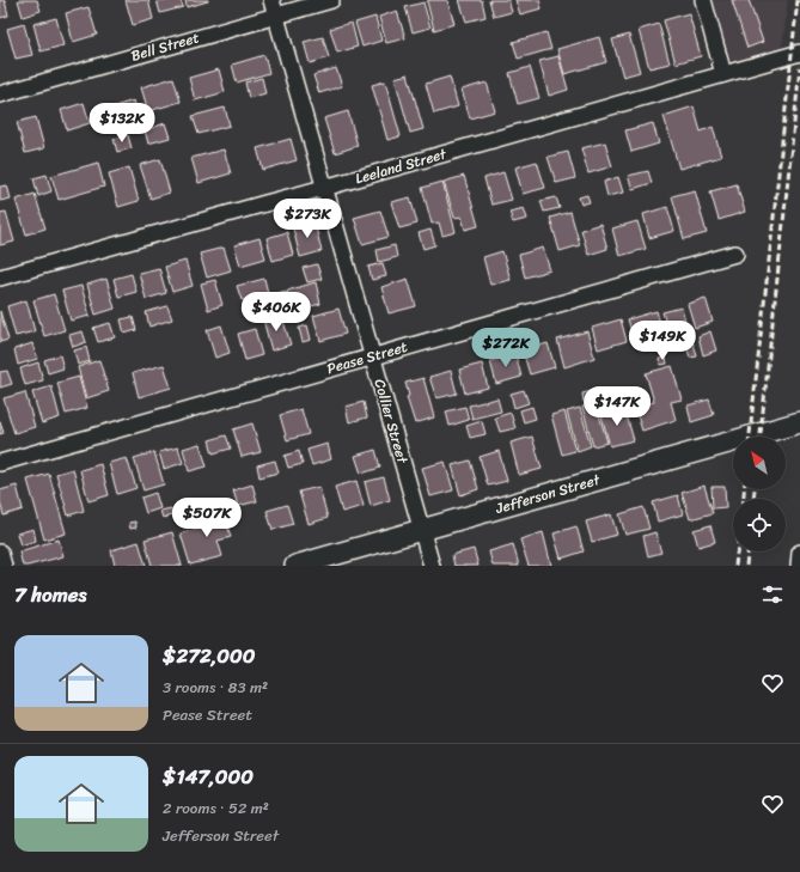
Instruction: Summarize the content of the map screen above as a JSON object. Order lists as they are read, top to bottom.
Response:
{
  "streets": {
    "street": [
      "Bell Street",
      "Leeland Street",
      "Pease Street",
      "Collier Street",
      "Jefferson Street"
    ]
  },
  "crossings": [
    ["Bell Street", "Collier Street"],
    ["Leeland Street", "Collier Street"],
    ["Pease Street", "Collier Street"],
    ["Collier Street", "Jefferson Street"]
  ],
  "north": "top left",
  "page": {
    "price": [
      "$132K",
      "$273K",
      "$406K",
      "$149K",
      "$272K",
      "$147K",
      "$507K"
    ],
    "heading": "7 homes",
    "list": [
      {
        "name": "$272,000",
        "note": "3 rooms · 83 m² · Pease Street"
      },
      {
        "name": "$147,000",
        "note": "2 rooms · 52 m² · Jefferson Street"
      }
    ]
  }
}
